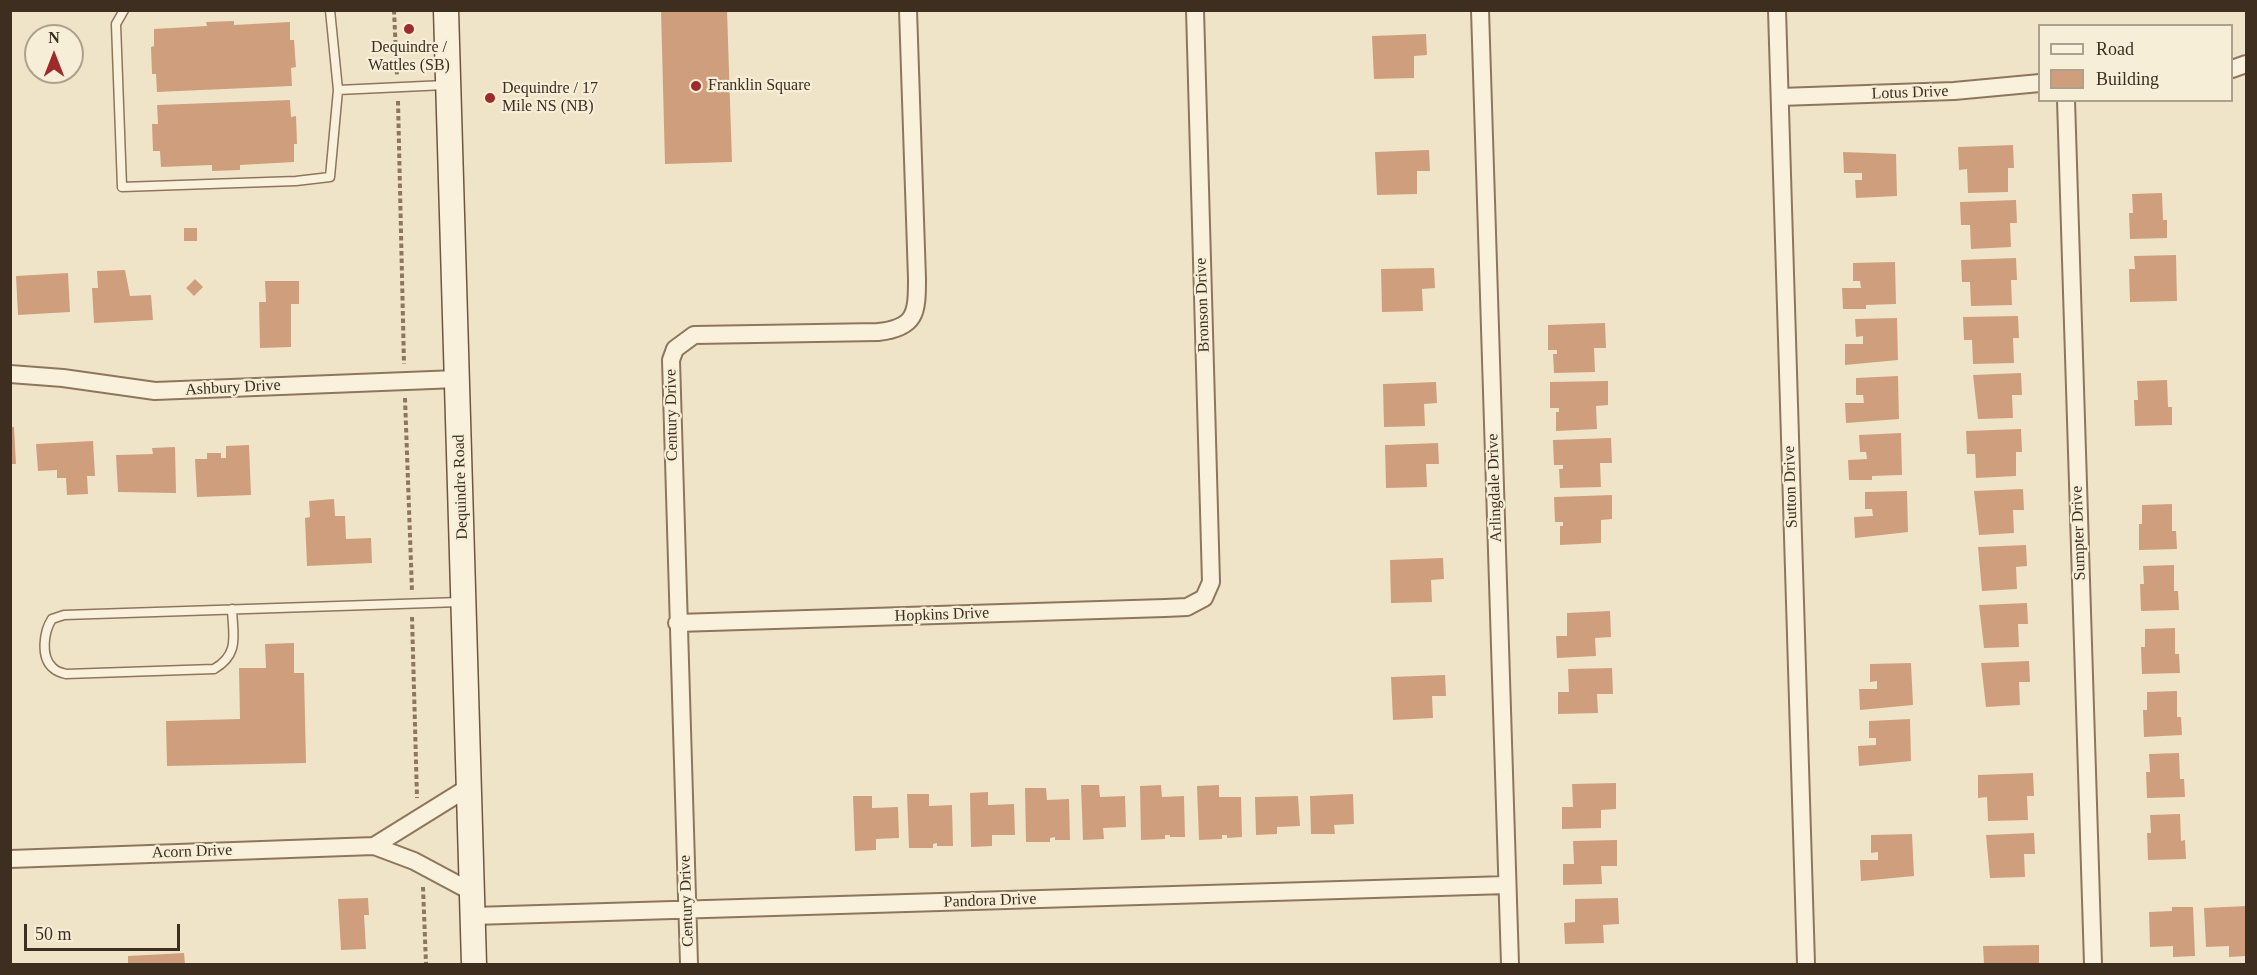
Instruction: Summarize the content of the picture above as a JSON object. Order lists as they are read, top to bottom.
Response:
{
  "streets": {
    "main road": ["Dequindre Road"],
    "street": [
      "Lotus Drive",
      "Bronson Drive",
      "Ashbury Drive",
      "Century Drive",
      "Sutton Drive",
      "Arlingdale Drive",
      "Sumpter Drive",
      "Hopkins Drive",
      "Acorn Drive",
      "Pandora Drive"
    ]
  },
  "crossings": [
    ["Lotus Drive", "Sutton Drive"],
    ["Bronson Drive", "Hopkins Drive"],
    ["Ashbury Drive", "Dequindre Road"],
    ["Century Drive", "Hopkins Drive"],
    ["Century Drive", "Pandora Drive"],
    ["Dequindre Road", "Acorn Drive"],
    ["Dequindre Road", "Pandora Drive"],
    ["Arlingdale Drive", "Pandora Drive"],
    ["Acorn Drive", "Pandora Drive"]
  ],
  "places": ["Dequindre / Wattles (SB)", "Franklin Square", "Dequindre / 17 Mile NS (NB)"],
  "legend": ["Road", "Building"],
  "scale_bar": "50 m",
  "north": "top"
}
